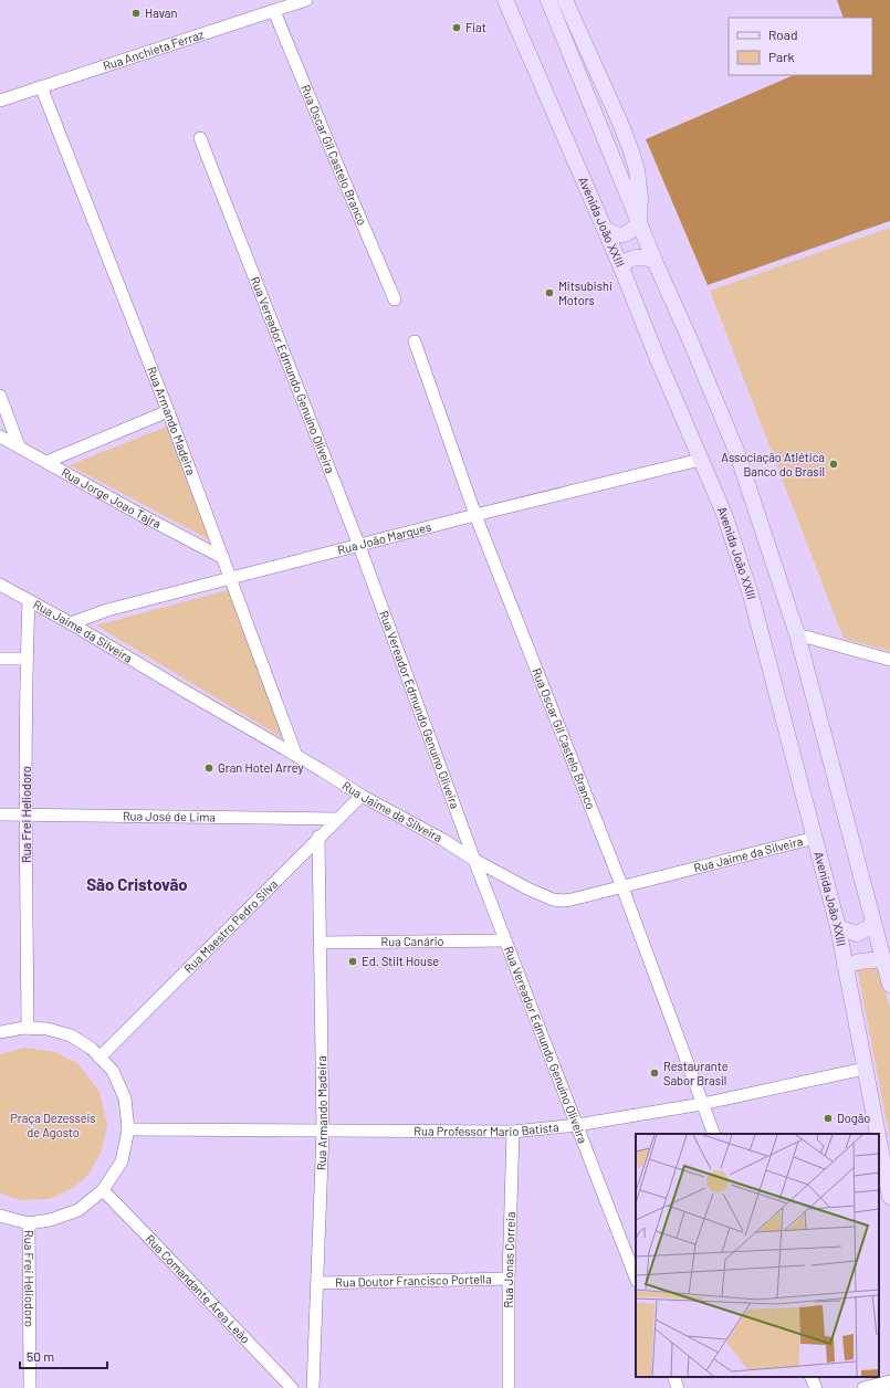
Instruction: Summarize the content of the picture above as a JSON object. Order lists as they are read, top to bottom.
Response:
{
  "streets": {
    "main road": ["Avenida João XXIII"],
    "street": [
      "Rua Anchieta Ferraz",
      "Rua Oscar Gil Castelo Branco",
      "Rua Vereador Edmundo Genuíno Oliveira",
      "Rua Armando Madeira",
      "Rua Jorge Joao Tajra",
      "Rua João Marques",
      "Rua Jaime da Silveira",
      "Rua Frei Heliodoro",
      "Rua José de Lima",
      "Rua Maestro Pedro Silva",
      "Rua Canário",
      "Rua Professor Mario Batista",
      "Rua Jonas Correia",
      "Rua Doutor Francisco Portella",
      "Rua Comandante Área Leão"
    ]
  },
  "crossings": [
    ["Rua Anchieta Ferraz", "Rua Oscar Gil Castelo Branco"],
    ["Rua Anchieta Ferraz", "Rua Armando Madeira"],
    ["Rua Oscar Gil Castelo Branco", "Rua João Marques"],
    ["Rua Oscar Gil Castelo Branco", "Rua Jaime da Silveira"],
    ["Rua Oscar Gil Castelo Branco", "Rua Professor Mario Batista"],
    ["Avenida João XXIII", "Rua João Marques"],
    ["Avenida João XXIII", "Rua Jaime da Silveira"],
    ["Avenida João XXIII", "Rua Professor Mario Batista"],
    ["Rua Vereador Edmundo Genuíno Oliveira", "Rua João Marques"],
    ["Rua Vereador Edmundo Genuíno Oliveira", "Rua Jaime da Silveira"],
    ["Rua Vereador Edmundo Genuíno Oliveira", "Rua Canário"],
    ["Rua Vereador Edmundo Genuíno Oliveira", "Rua Professor Mario Batista"],
    ["Rua Armando Madeira", "Rua Jorge Joao Tajra"],
    ["Rua Armando Madeira", "Rua João Marques"],
    ["Rua Armando Madeira", "Rua Jaime da Silveira"],
    ["Rua Armando Madeira", "Rua Maestro Pedro Silva"],
    ["Rua Armando Madeira", "Rua Canário"],
    ["Rua Armando Madeira", "Rua Professor Mario Batista"],
    ["Rua Armando Madeira", "Rua Doutor Francisco Portella"],
    ["Rua João Marques", "Rua Jaime da Silveira"],
    ["Rua Jaime da Silveira", "Rua Frei Heliodoro"],
    ["Rua Jaime da Silveira", "Rua Maestro Pedro Silva"],
    ["Rua Frei Heliodoro", "Rua José de Lima"],
    ["Rua José de Lima", "Rua Maestro Pedro Silva"],
    ["Rua Professor Mario Batista", "Rua Jonas Correia"],
    ["Rua Jonas Correia", "Rua Doutor Francisco Portella"]
  ],
  "districts": ["São Cristovão"],
  "parks": ["Praça Dezesseis de Agosto"],
  "places": [
    "Havan",
    "Fiat",
    "Mitsubishi Motors",
    "Associação Atlética Banco do Brasil",
    "Gran Hotel Arrey",
    "Ed. Stilt House",
    "Restaurante Sabor Brasil",
    "Dogão"
  ],
  "legend": ["Road", "Park"],
  "scale_bar": "50 m"
}
